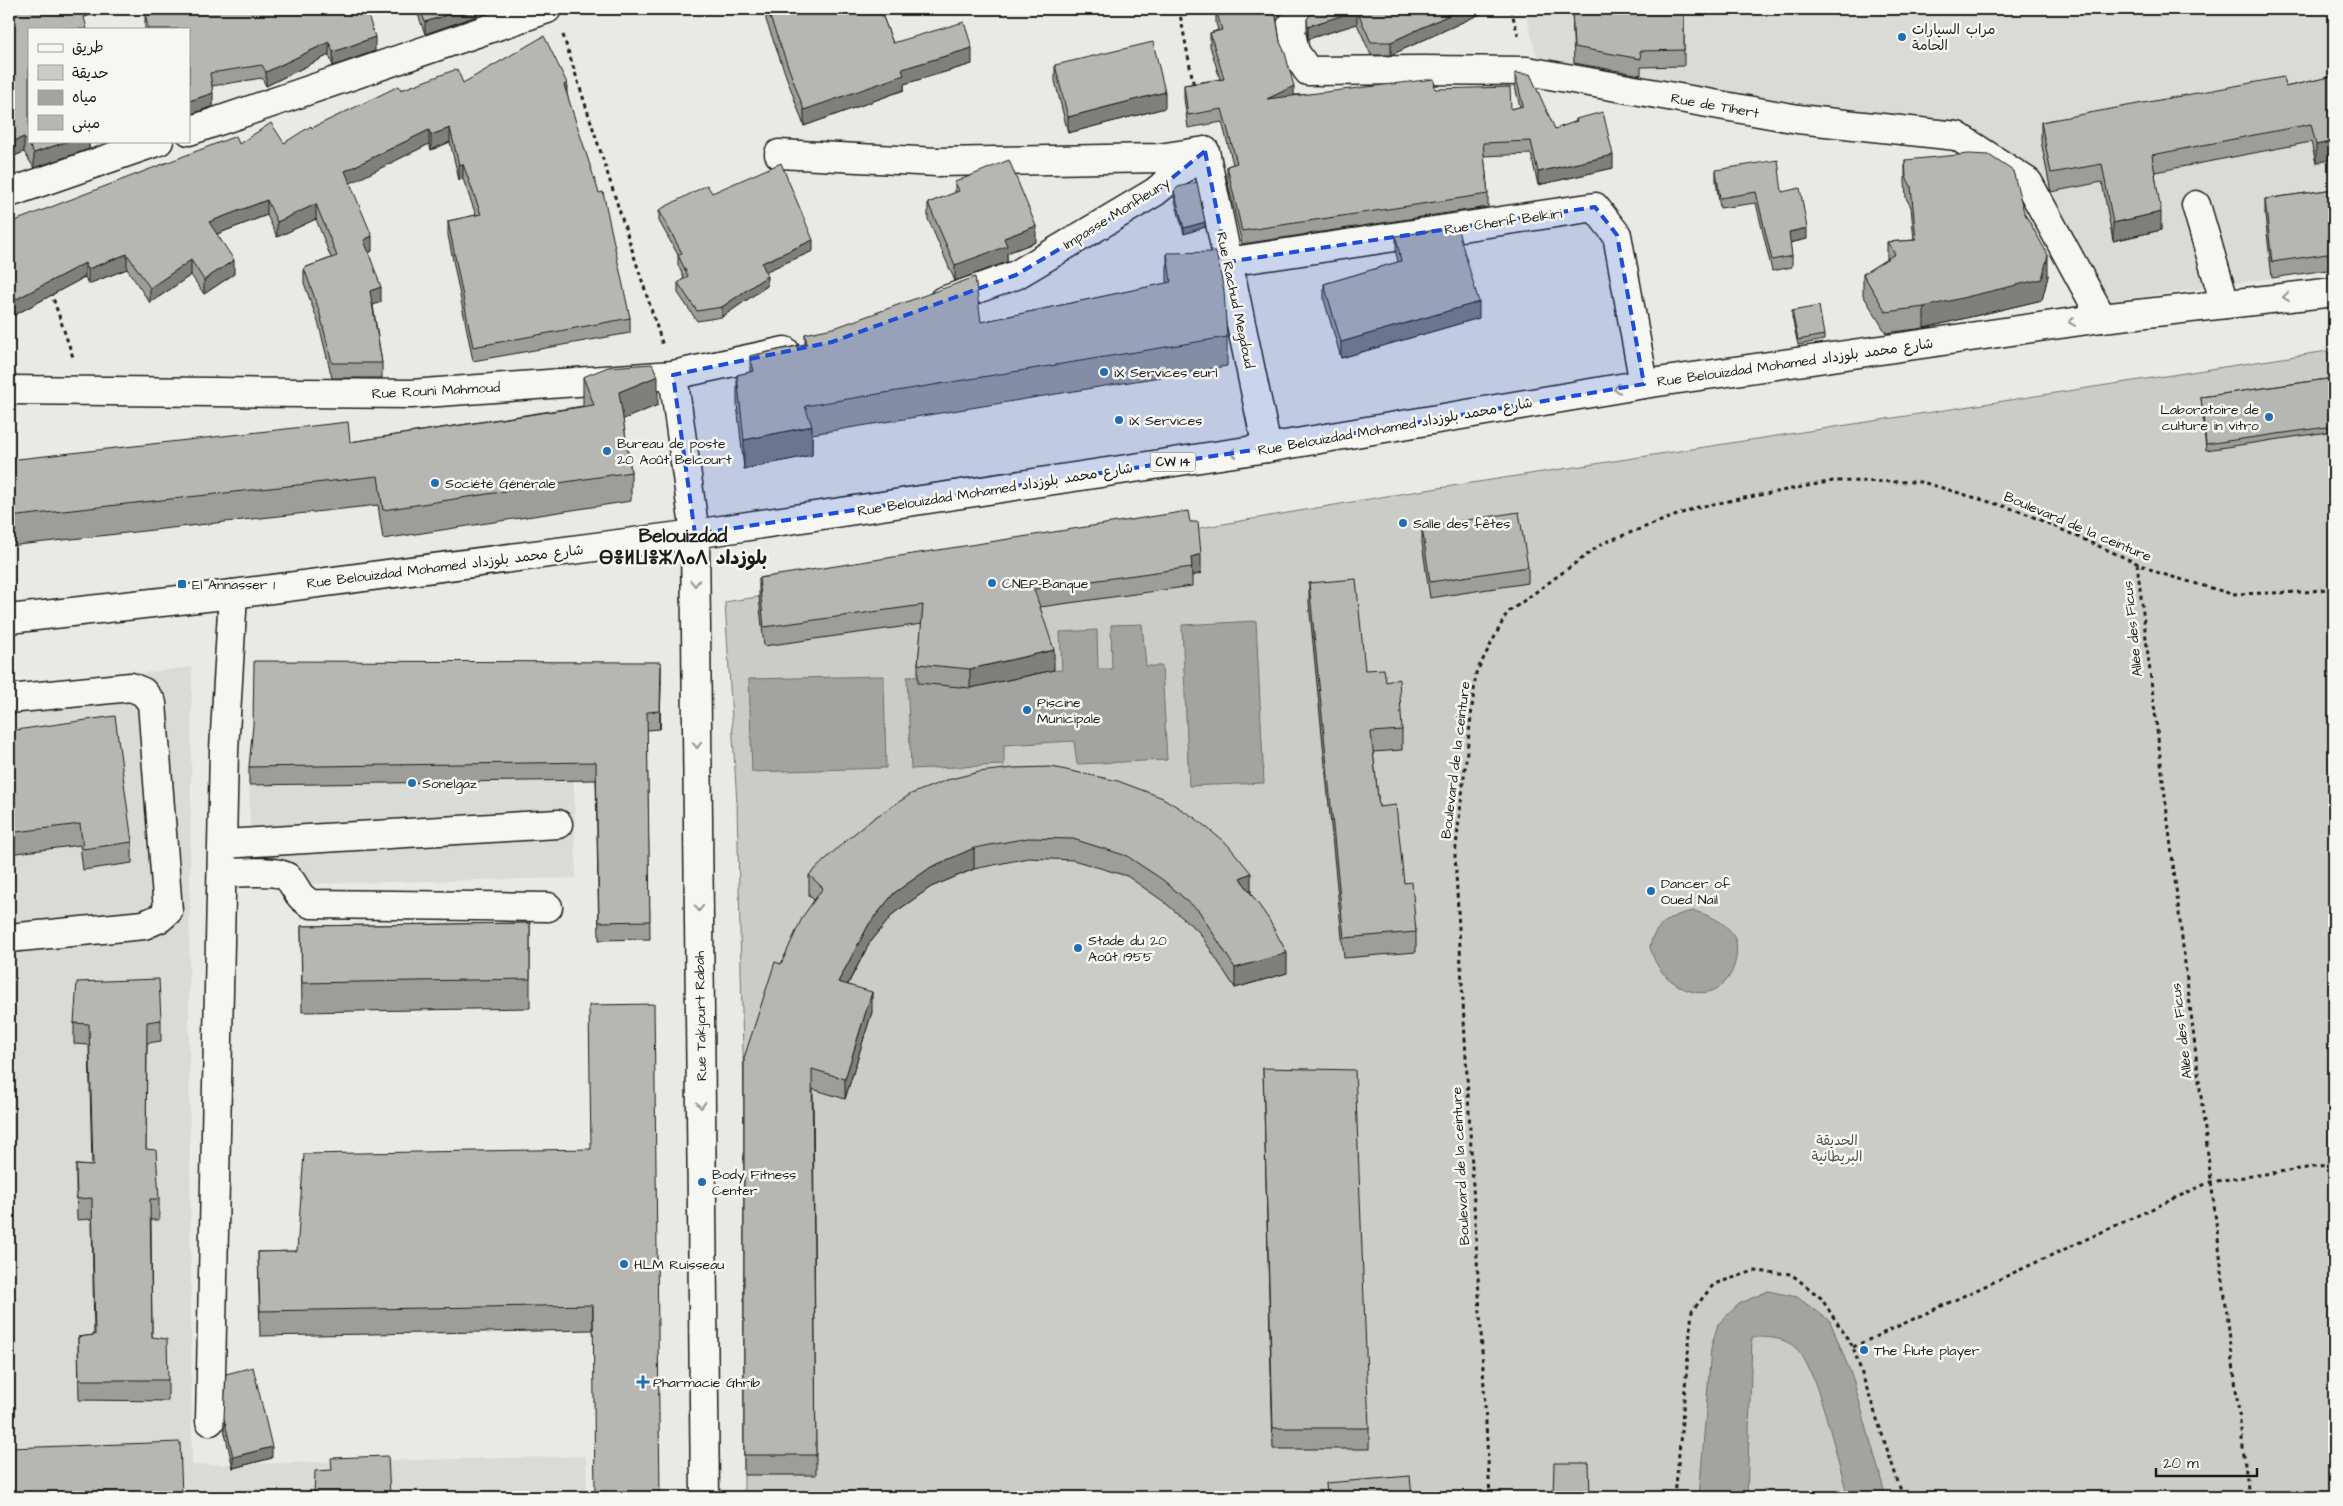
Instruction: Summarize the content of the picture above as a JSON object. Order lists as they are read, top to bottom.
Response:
{
  "streets": {
    "street": [
      "Rue de Tihert",
      "Impasse Monfleury",
      "Rue Cherif Belkiri",
      "Rue Rachud Megdoud",
      "Rue Belouizdad Mohamed شارع محمد بلوزداد",
      "Rue Rouni Mahmoud",
      "CW 14",
      "Rue Takjourt Rabah"
    ],
    "path": ["Boulevard de la ceinture", "Allée des Ficus"]
  },
  "crossings": [
    ["Rue de Tihert", "Rue Belouizdad Mohamed شارع محمد بلوزداد"],
    ["Impasse Monfleury", "Rue Rachud Megdoud"],
    ["Rue Cherif Belkiri", "Rue Rachud Megdoud"],
    ["Rue Cherif Belkiri", "Rue Belouizdad Mohamed شارع محمد بلوزداد"],
    ["Rue Rachud Megdoud", "Rue Belouizdad Mohamed شارع محمد بلوزداد"],
    ["Rue Belouizdad Mohamed شارع محمد بلوزداد", "Rue Takjourt Rabah"],
    ["Boulevard de la ceinture", "Allée des Ficus"]
  ],
  "one_way": ["Rue Belouizdad Mohamed شارع محمد بلوزداد", "Rue Takjourt Rabah"],
  "districts": ["Belouizdad ⴱⴻⵍⵡⴻⵣⴷⴰⴷ بلوزداد"],
  "parks": ["الحديقة البريطانية"],
  "places": {
    "other": [
      "مراب السيارات الحامة",
      "iX Services eurl",
      "Laboratoire de culture in vitro",
      "iX Services",
      "Bureau de poste 20 Août Belcourt",
      "Société Générale",
      "Salle des fêtes",
      "CNEP-Banque",
      "Piscine Municipale",
      "Sonelgaz",
      "Dancer of Oued Nail",
      "Stade du 20 Août 1955",
      "Body Fitness Center",
      "HLM Ruisseau",
      "The flute player"
    ],
    "transit": ["El Annasser 1"],
    "health": ["Pharmacie Ghrib"]
  },
  "legend": [
    "طريق",
    "حديقة",
    "مياه",
    "مبنى"
  ],
  "scale_bar": "20 m"
}
